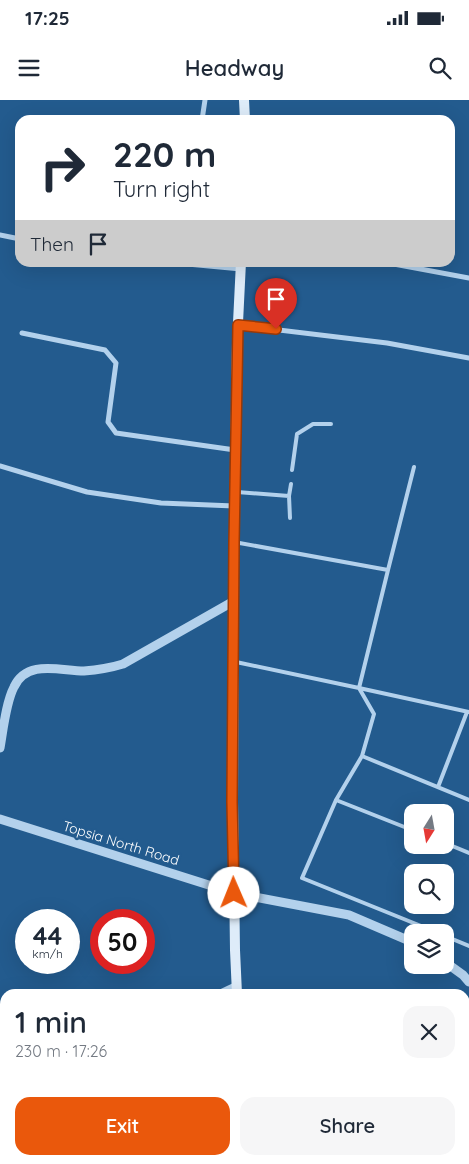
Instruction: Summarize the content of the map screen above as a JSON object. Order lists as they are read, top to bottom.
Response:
{
  "streets": {
    "street": ["Topsia North Road"]
  },
  "north": "bottom",
  "page": {
    "status": "17:25",
    "header": "Headway",
    "turn": ["220 m", "Turn right"],
    "then": "Then",
    "speed": "44 km/h",
    "limit": "50",
    "heading": ["1 min", "230 m · 17:26"],
    "buttons": ["Exit", "Share"]
  }
}
